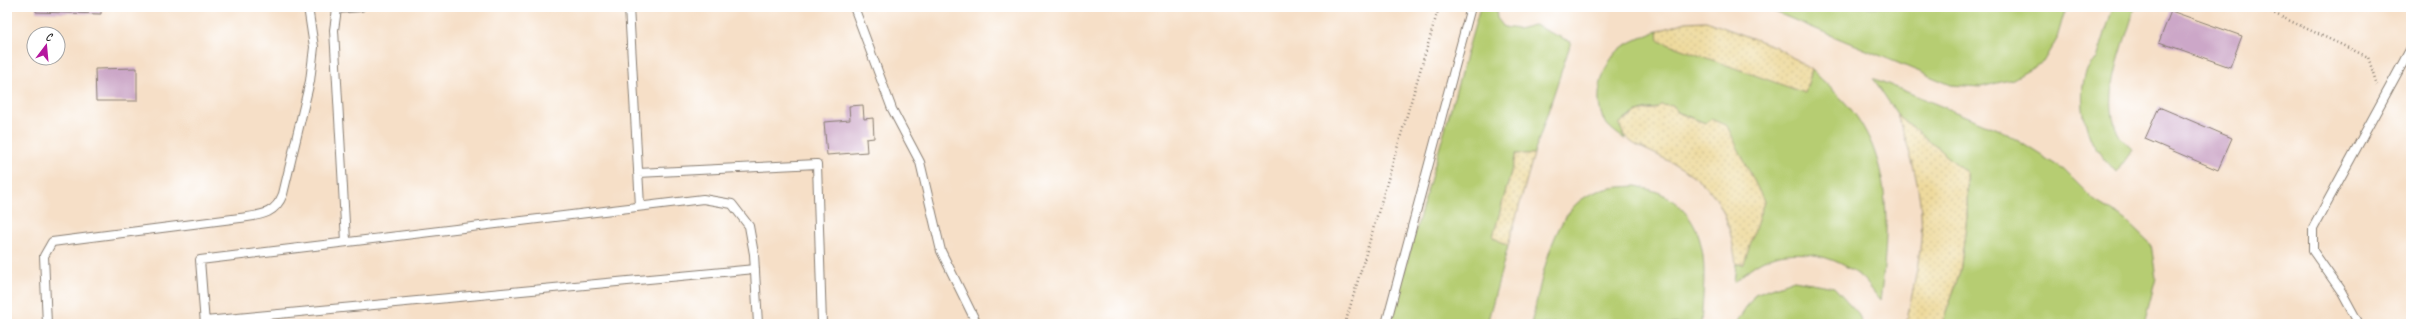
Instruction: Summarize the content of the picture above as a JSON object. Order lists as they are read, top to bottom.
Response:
{
  "north": "top"
}
